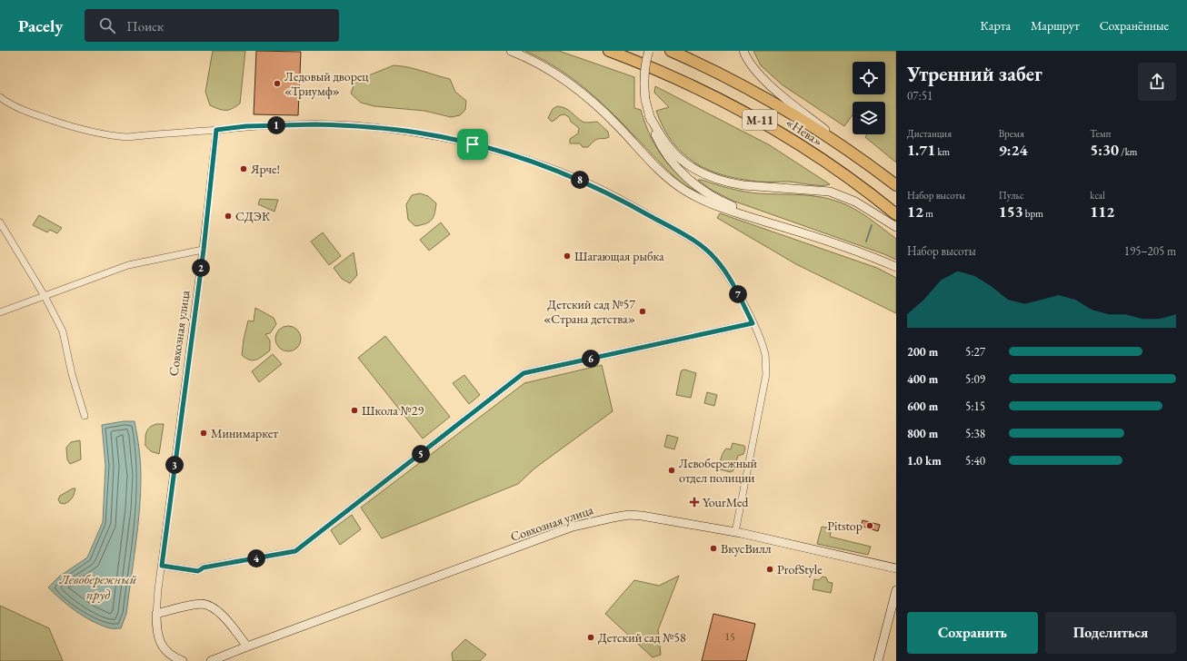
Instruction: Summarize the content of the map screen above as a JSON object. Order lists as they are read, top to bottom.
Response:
{
  "streets": {
    "highway": ["М-11", "«Нева»"],
    "street": ["Совхозная улица"]
  },
  "water": ["Левобережный пруд"],
  "places": {
    "other": [
      "Ледовый дворец «Триумф»",
      "Ярче!",
      "СДЭК",
      "Шагающая рыбка",
      "Детский сад №57 «Страна детства»",
      "Школа №29",
      "Минимаркет",
      "Левобережный отдел полиции",
      "Pitstop",
      "ВкусВилл",
      "ProfStyle",
      "Детский сад №58"
    ],
    "health": ["YourMed"]
  },
  "house_numbers": ["15"],
  "page": {
    "header": "Pacely",
    "search": "Поиск",
    "nav": ["Карта", "Маршрут", "Сохранённые"],
    "heading": ["Утренний забег", "07:51"],
    "stats": [
      ["Дистанция", "1.71 km"],
      ["Время", "9:24"],
      ["Темп", "5:30 /km"],
      ["Набор высоты", "12 m"],
      ["Пульс", "153 bpm"],
      ["kcal", "112"]
    ],
    "pins": [
      "1",
      "8",
      "2",
      "7",
      "6",
      "5",
      "3",
      "4"
    ],
    "chart": ["Набор высоты", "195–205 m"],
    "list": [
      {
        "name": "200 m",
        "note": "5:27"
      },
      {
        "name": "400 m",
        "note": "5:09"
      },
      {
        "name": "600 m",
        "note": "5:15"
      },
      {
        "name": "800 m",
        "note": "5:38"
      },
      {
        "name": "1.0 km",
        "note": "5:40"
      }
    ],
    "buttons": ["Сохранить", "Поделиться"]
  }
}
